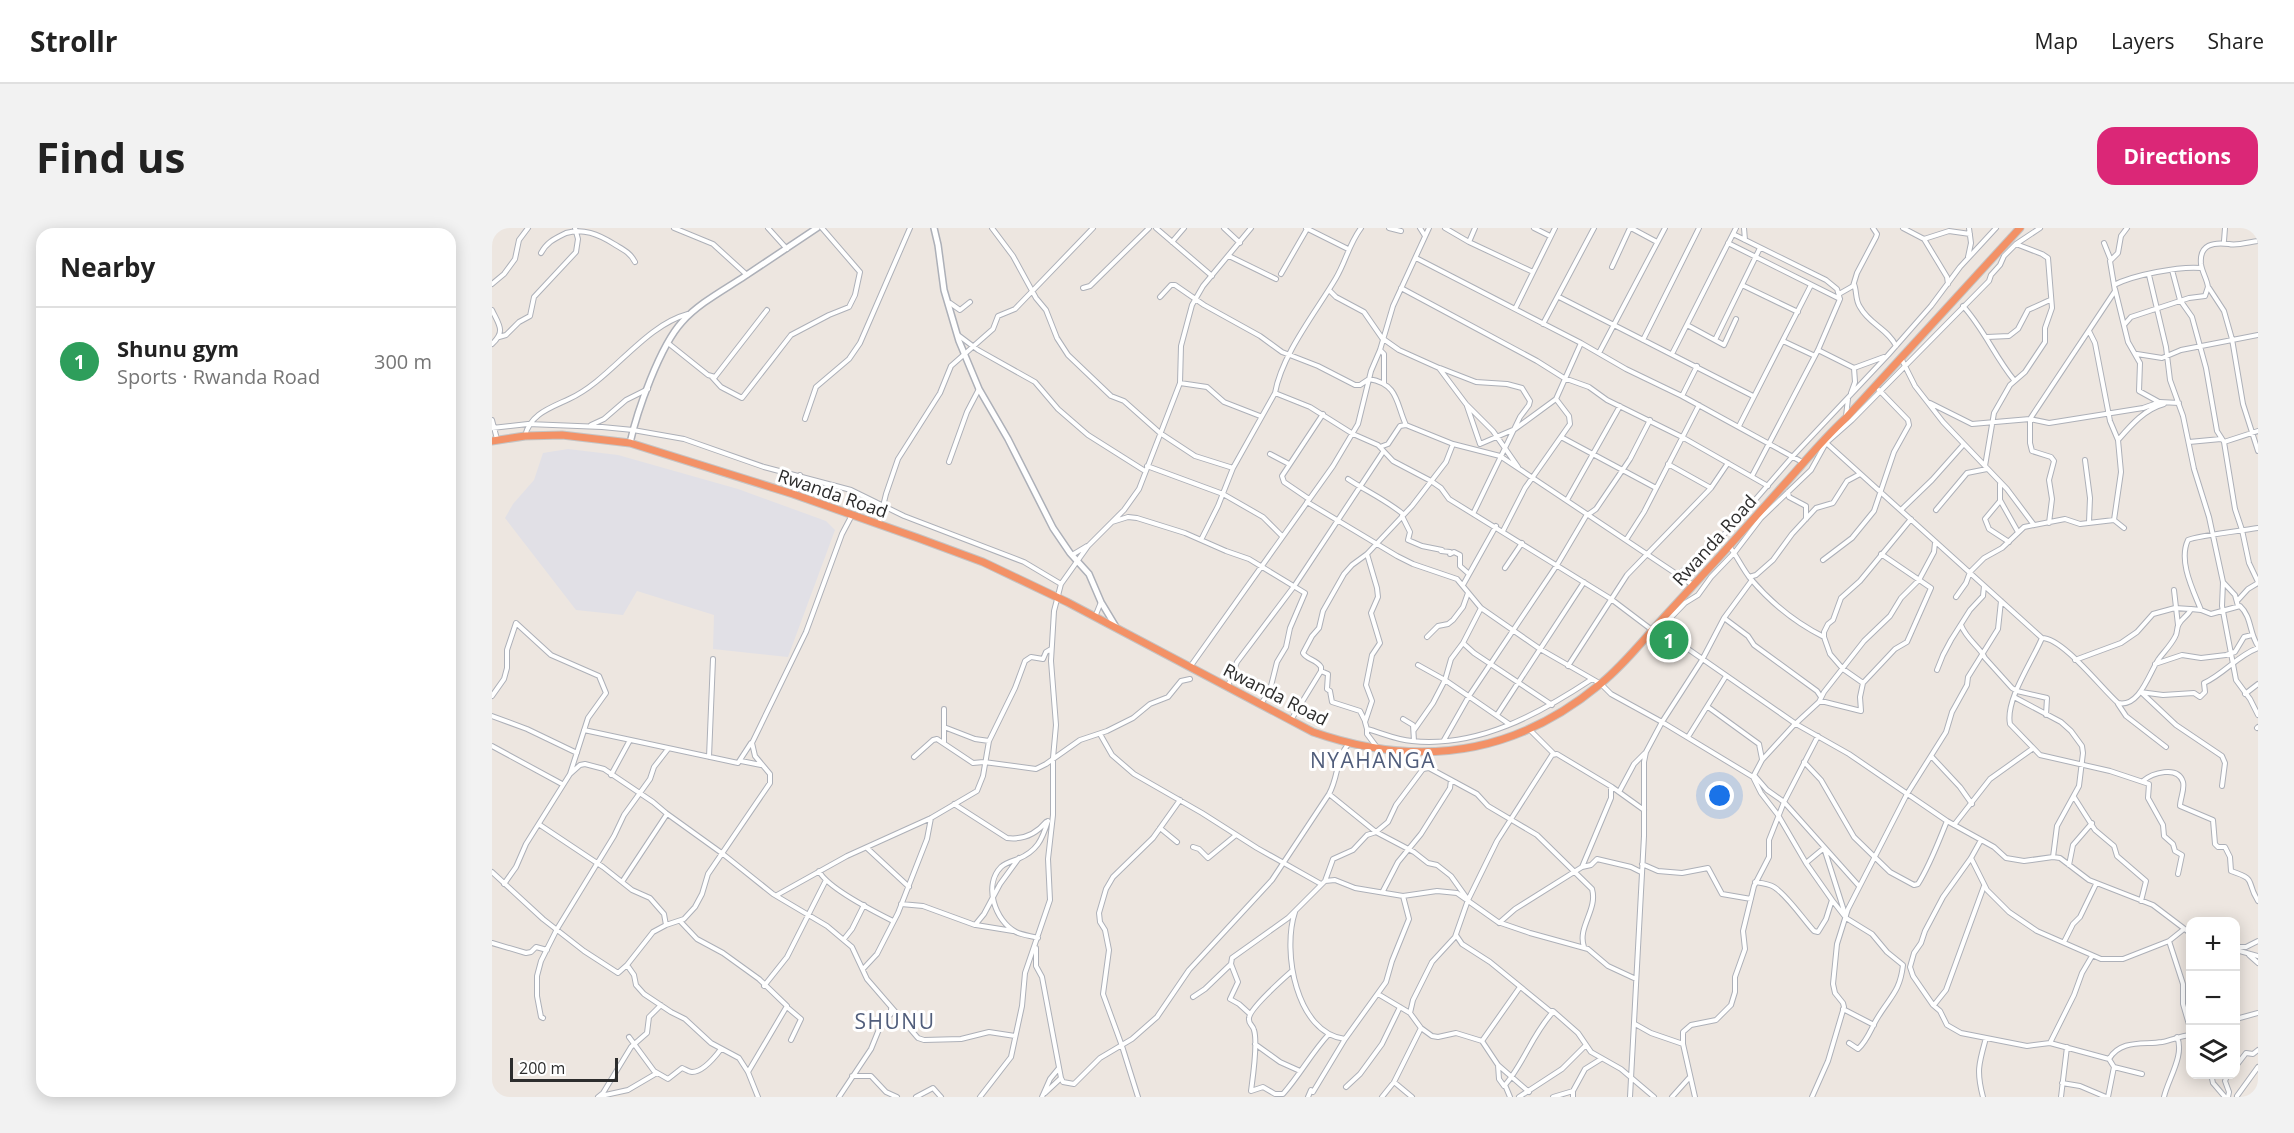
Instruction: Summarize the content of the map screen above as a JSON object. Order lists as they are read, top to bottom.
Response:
{
  "streets": {
    "highway": ["Rwanda Road"]
  },
  "districts": ["NYAHANGA", "SHUNU"],
  "scale_bar": "200 m",
  "page": {
    "header": "Strollr",
    "nav": ["Map", "Layers", "Share"],
    "buttons": "Directions",
    "title": "Find us",
    "heading": "Nearby",
    "list": [
      {
        "mark": "1",
        "name": "Shunu gym",
        "note": "Sports · Rwanda Road",
        "value": "300 m"
      }
    ],
    "pins": "1",
    "map_buttons": ["+", "−"],
    "scale": "200 m"
  }
}
